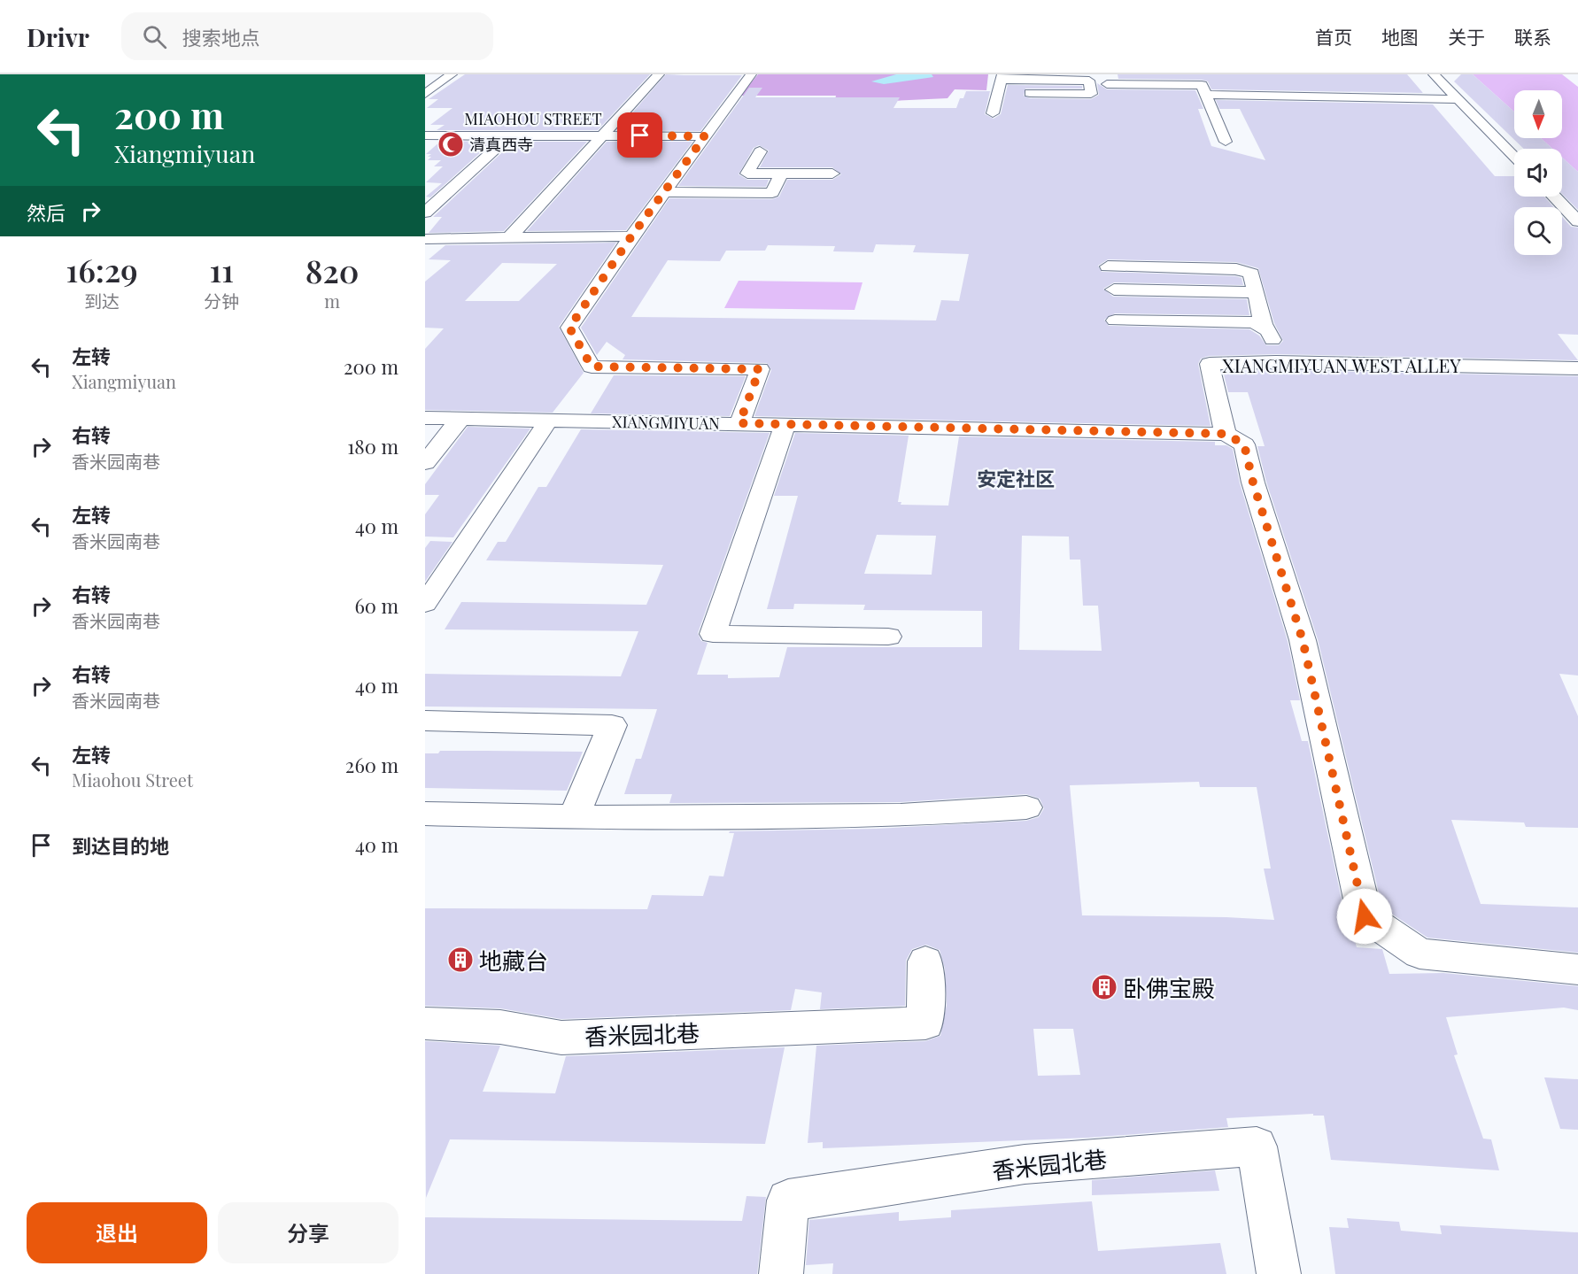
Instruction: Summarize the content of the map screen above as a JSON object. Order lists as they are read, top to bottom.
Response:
{
  "streets": {
    "street": [
      "MIAOHOU STREET",
      "XIANGMIYUAN WEST ALLEY",
      "XIANGMIYUAN",
      "香米园北巷"
    ]
  },
  "crossings": [
    ["XIANGMIYUAN WEST ALLEY", "XIANGMIYUAN"]
  ],
  "districts": ["安定社区"],
  "places": {
    "mosque": ["清真西寺"],
    "building": ["地藏台", "卧佛宝殿"]
  },
  "north": "bottom",
  "page": {
    "header": "Drivr",
    "search": "搜索地点",
    "nav": [
      "首页",
      "地图",
      "关于",
      "联系"
    ],
    "turn": ["200 m", "Xiangmiyuan"],
    "then": "然后",
    "eta": [
      "16:29",
      "到达",
      "11",
      "分钟",
      "820",
      "m"
    ],
    "list": [
      {
        "name": "左转",
        "note": "Xiangmiyuan",
        "value": "200 m"
      },
      {
        "name": "右转",
        "note": "香米园南巷",
        "value": "180 m"
      },
      {
        "name": "左转",
        "note": "香米园南巷",
        "value": "40 m"
      },
      {
        "name": "右转",
        "note": "香米园南巷",
        "value": "60 m"
      },
      {
        "name": "右转",
        "note": "香米园南巷",
        "value": "40 m"
      },
      {
        "name": "左转",
        "note": "Miaohou Street",
        "value": "260 m"
      },
      {
        "name": "到达目的地",
        "value": "40 m"
      }
    ],
    "buttons": ["退出", "分享"]
  }
}
